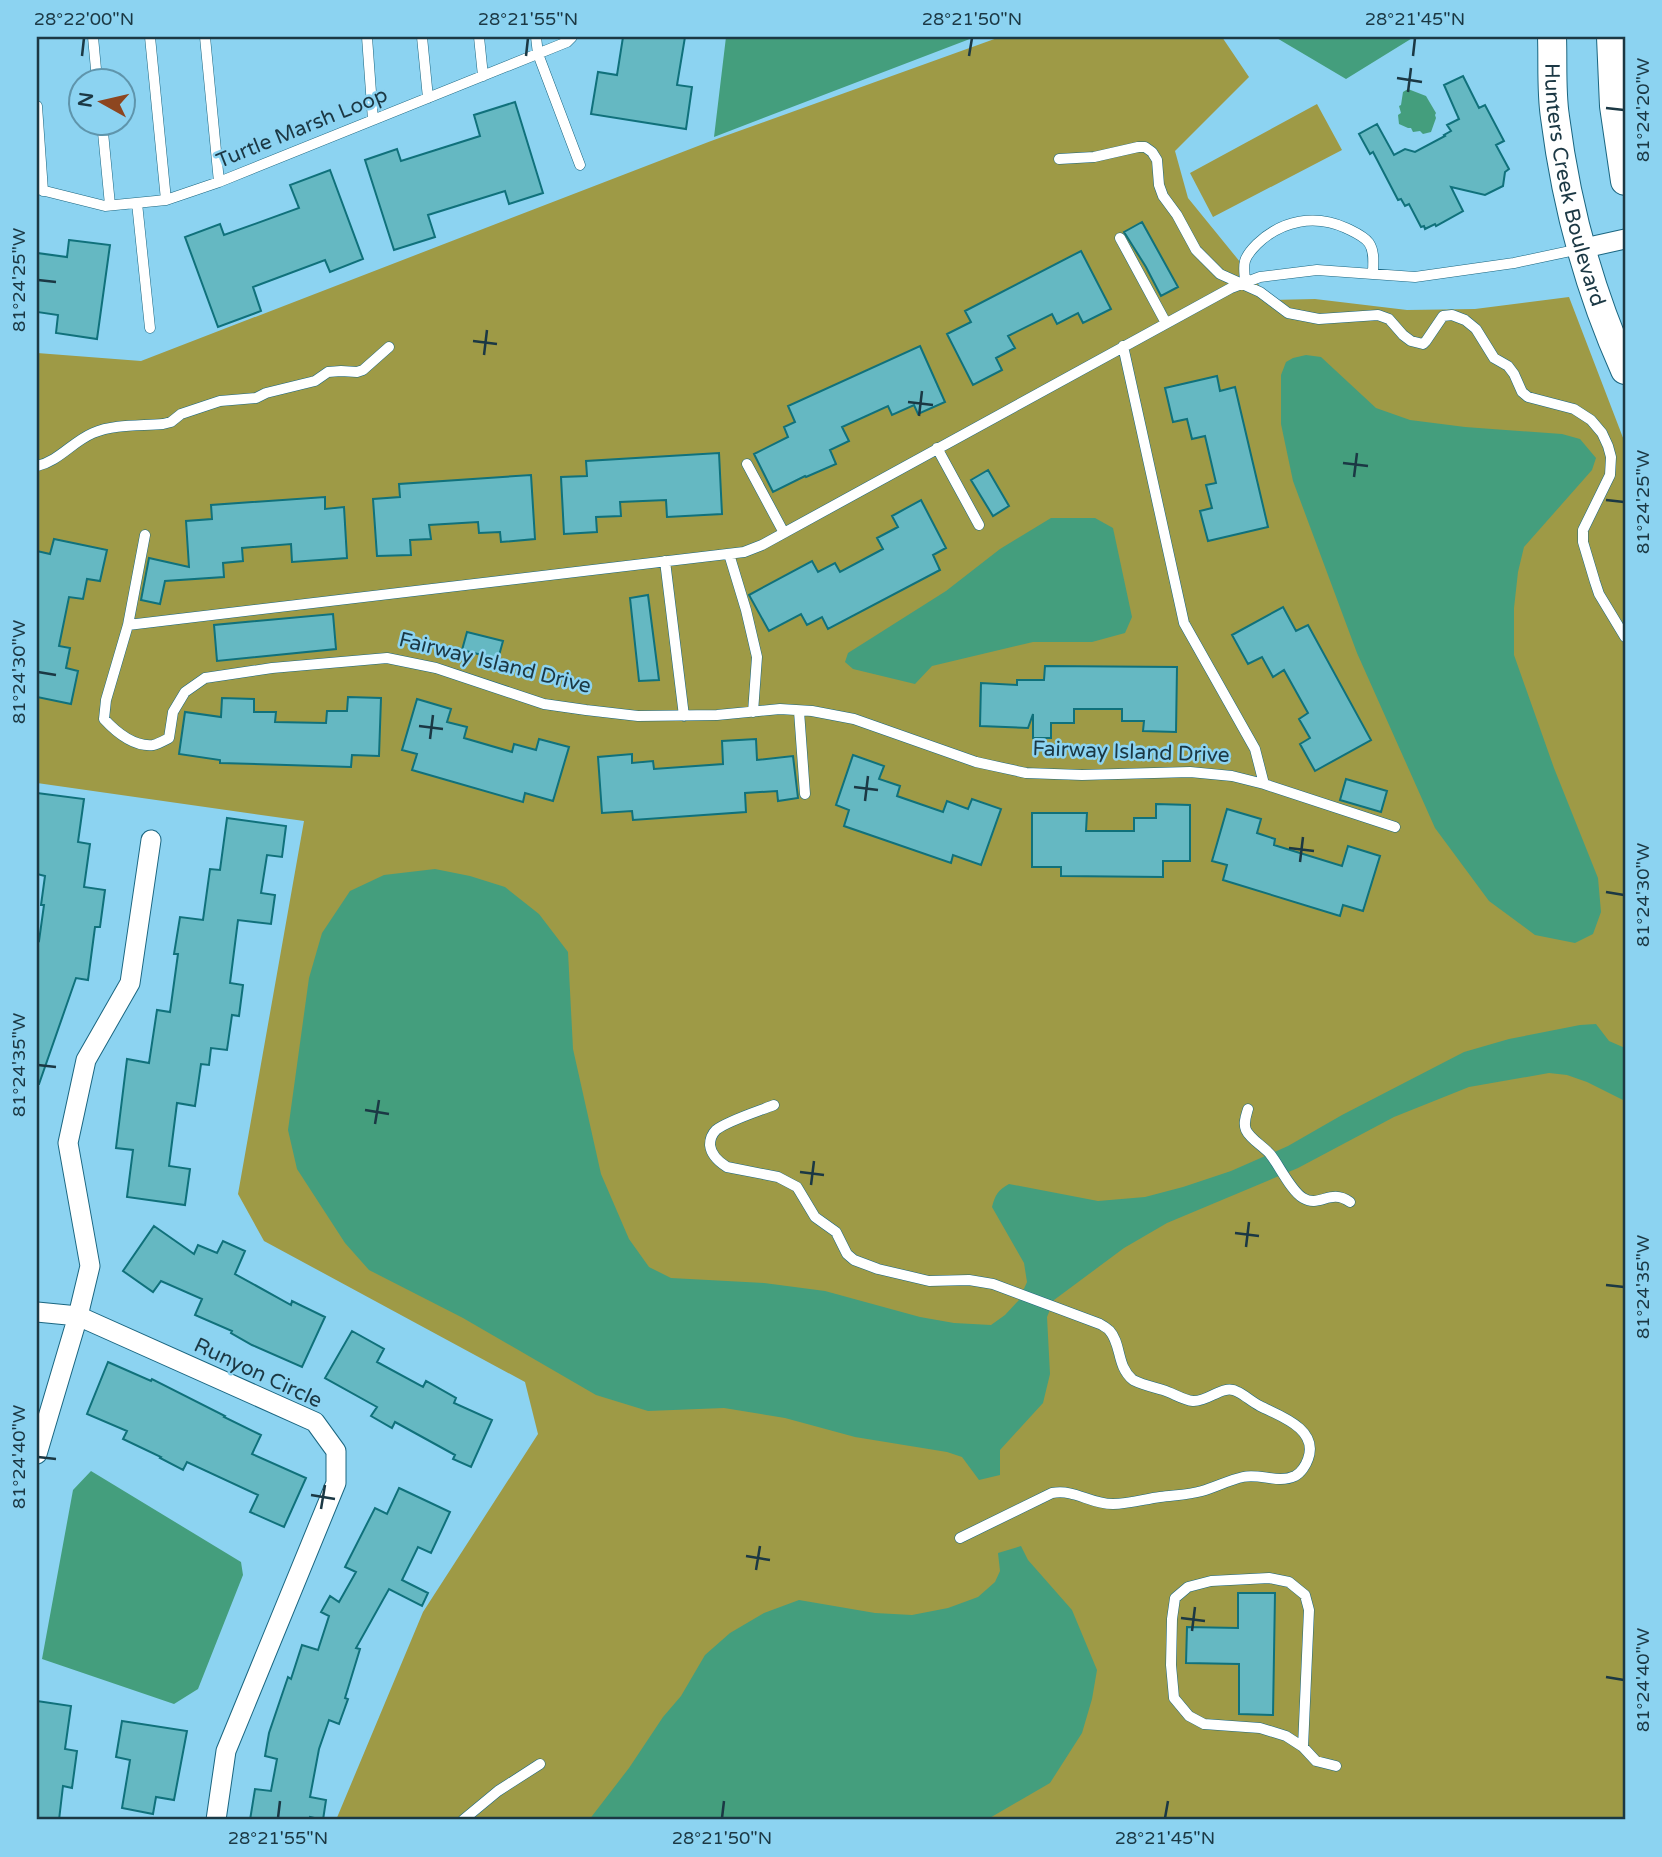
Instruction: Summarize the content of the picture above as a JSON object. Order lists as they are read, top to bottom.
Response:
{
  "streets": {
    "street": ["Hunters Creek Boulevard", "Runyon Circle"],
    "lane": ["Turtle Marsh Loop", "Fairway Island Drive"]
  },
  "north": "left",
  "coordinates": [
    "28°22'00\"N",
    "28°21'55\"N",
    "28°21'50\"N",
    "28°21'45\"N",
    "81°24'20\"W",
    "81°24'25\"W",
    "81°24'30\"W",
    "81°24'35\"W",
    "81°24'40\"W"
  ]
}
